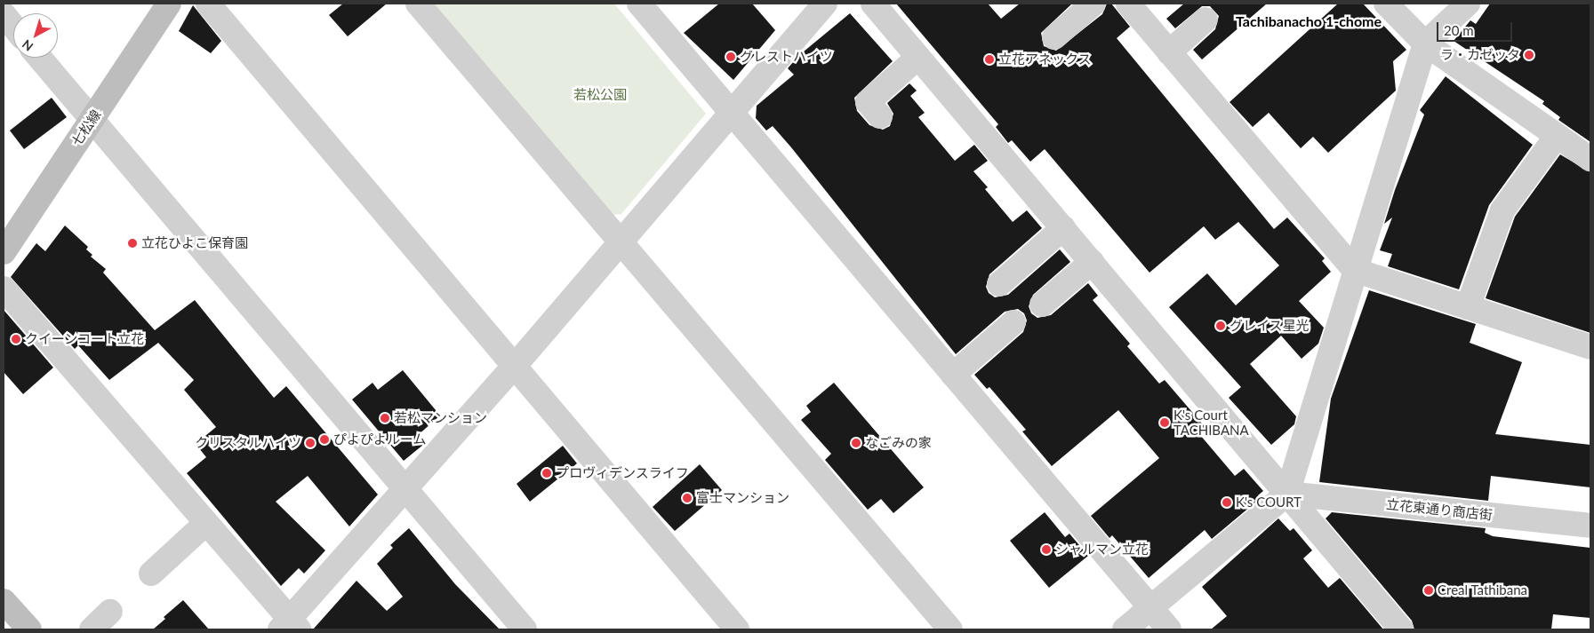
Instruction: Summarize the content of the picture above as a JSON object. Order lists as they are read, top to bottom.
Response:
{
  "streets": {
    "street": ["七松線", "立花東通り商店街"]
  },
  "districts": ["Tachibanacho 1-chome"],
  "parks": ["若松公園"],
  "places": [
    "ラ・カゼッタ",
    "グレストハイツ",
    "立花アネックス",
    "立花ひよこ保育園",
    "グレイス星光",
    "クイーンコート立花",
    "若松マンション",
    "K's Court TACHIBANA",
    "ぴよぴよルーム",
    "クリスタルハイツ",
    "なごみの家",
    "プロヴィデンスライフ",
    "富士マンション",
    "K's COURT",
    "シャルマン立花",
    "Creal Tathibana"
  ],
  "scale_bar": "20 m",
  "north": "bottom left"
}
